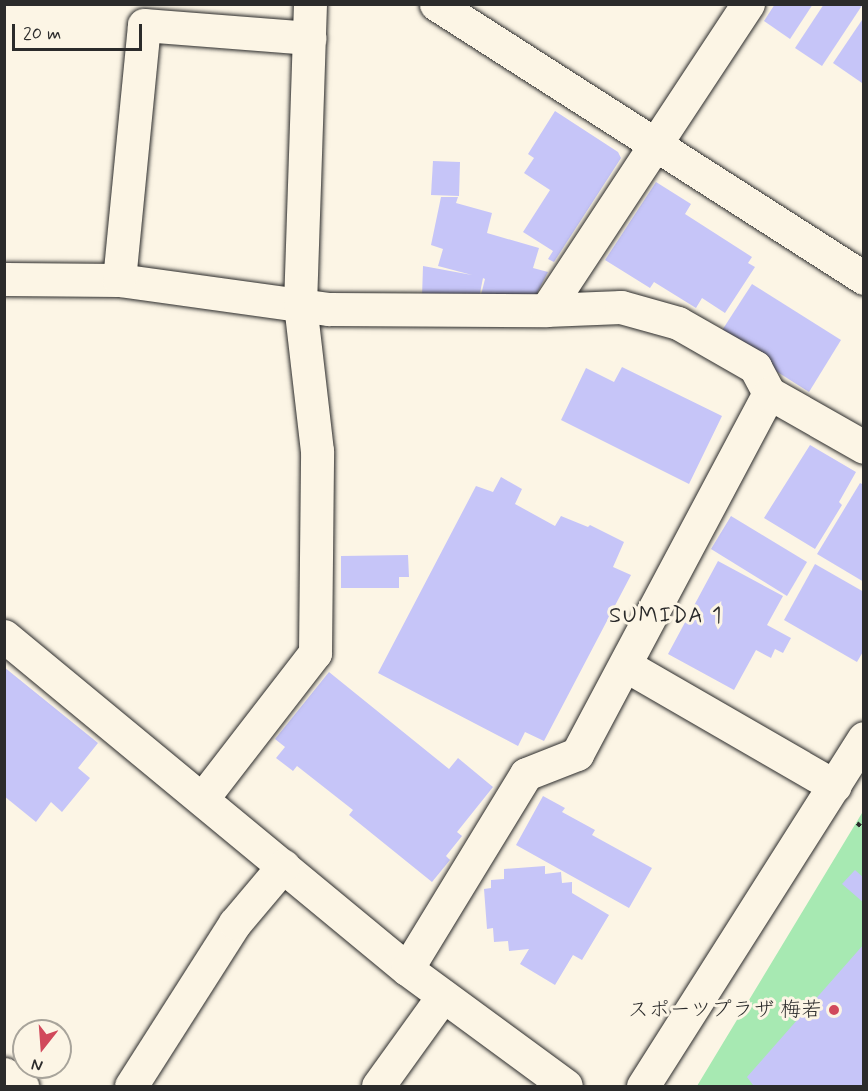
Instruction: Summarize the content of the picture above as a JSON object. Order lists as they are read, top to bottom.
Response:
{
  "districts": ["SUMIDA 1"],
  "places": ["スポーツプラザ 梅若"],
  "scale_bar": "20 m",
  "north": "bottom"
}
